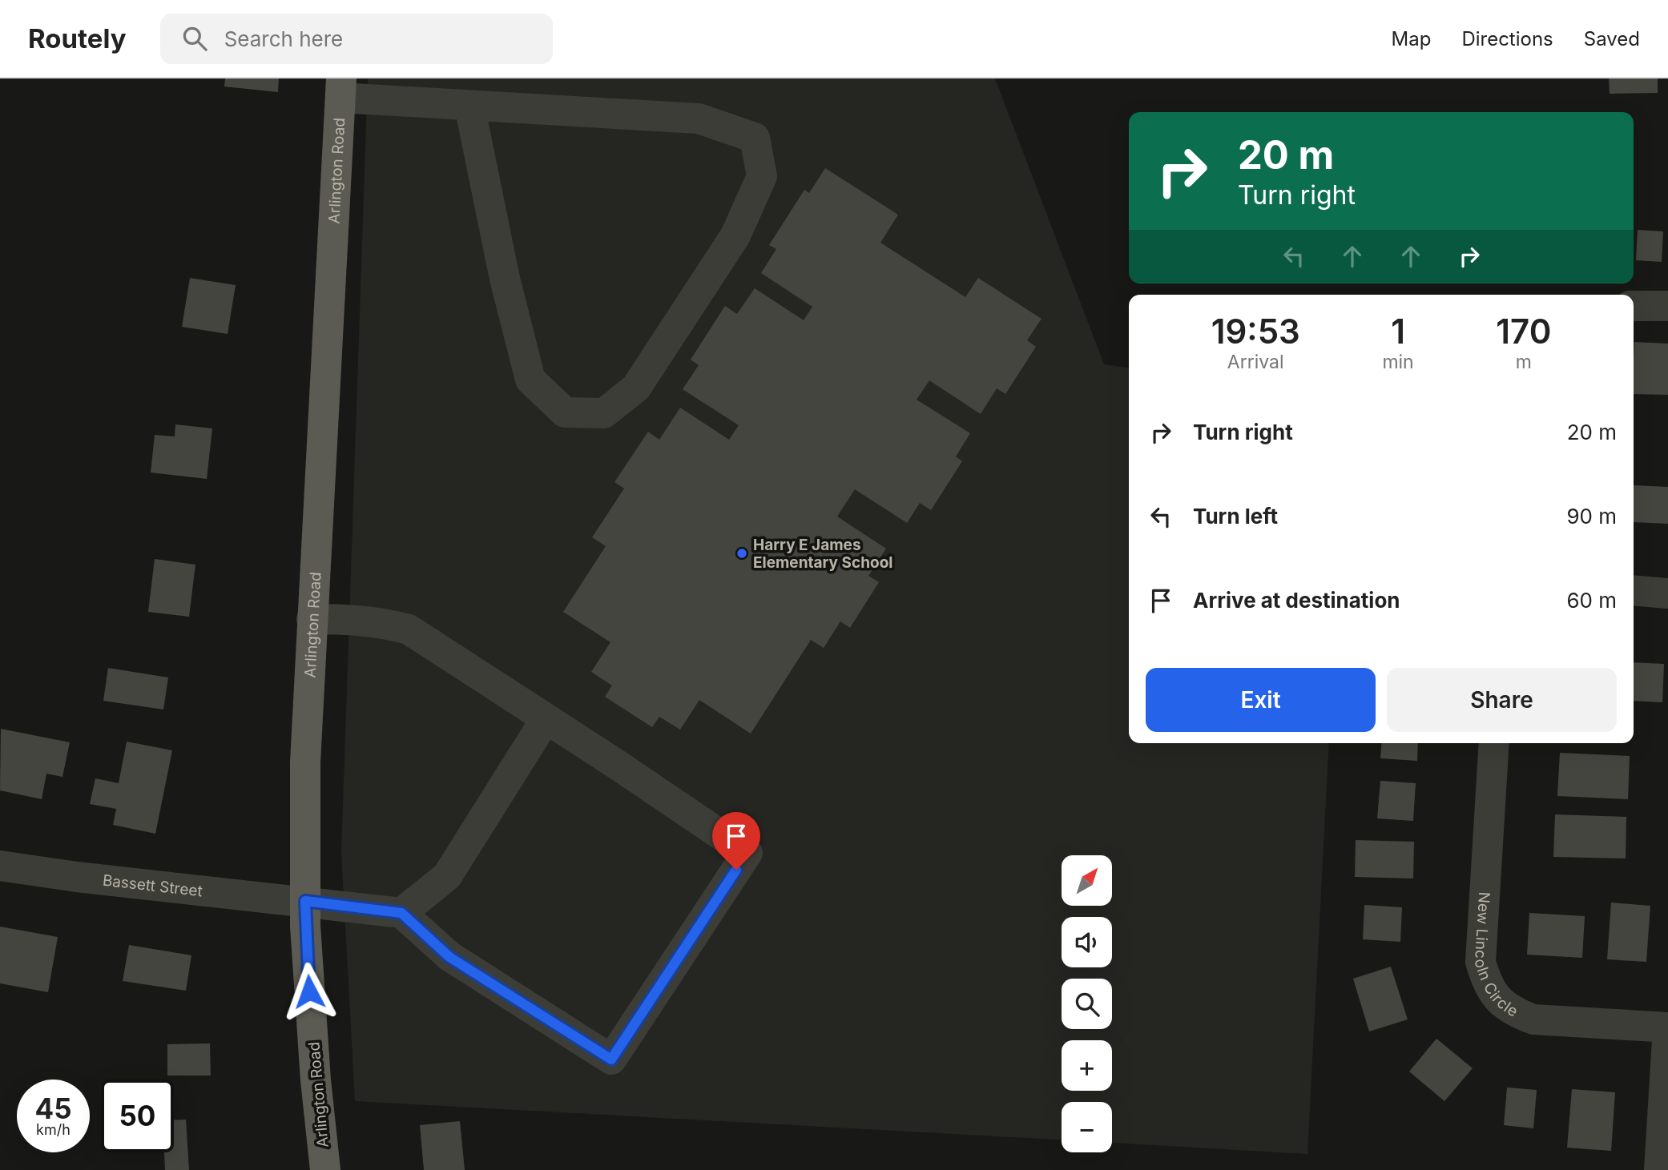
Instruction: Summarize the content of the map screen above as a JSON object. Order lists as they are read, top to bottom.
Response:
{
  "streets": {
    "main road": ["Arlington Road"],
    "street": ["Bassett Street", "New Lincoln Circle"]
  },
  "crossings": [
    ["Arlington Road", "Bassett Street"]
  ],
  "places": ["Harry E James Elementary School"],
  "north": "top right",
  "page": {
    "header": "Routely",
    "search": "Search here",
    "nav": ["Map", "Directions", "Saved"],
    "turn": ["20 m", "Turn right"],
    "eta": [
      "19:53",
      "Arrival",
      "1",
      "min",
      "170",
      "m"
    ],
    "list": [
      {
        "name": "Turn right",
        "value": "20 m"
      },
      {
        "name": "Turn left",
        "value": "90 m"
      },
      {
        "name": "Arrive at destination",
        "value": "60 m"
      }
    ],
    "buttons": ["Exit", "Share"],
    "map_buttons": ["+", "−"],
    "speed": "45 km/h",
    "limit": "50"
  }
}
